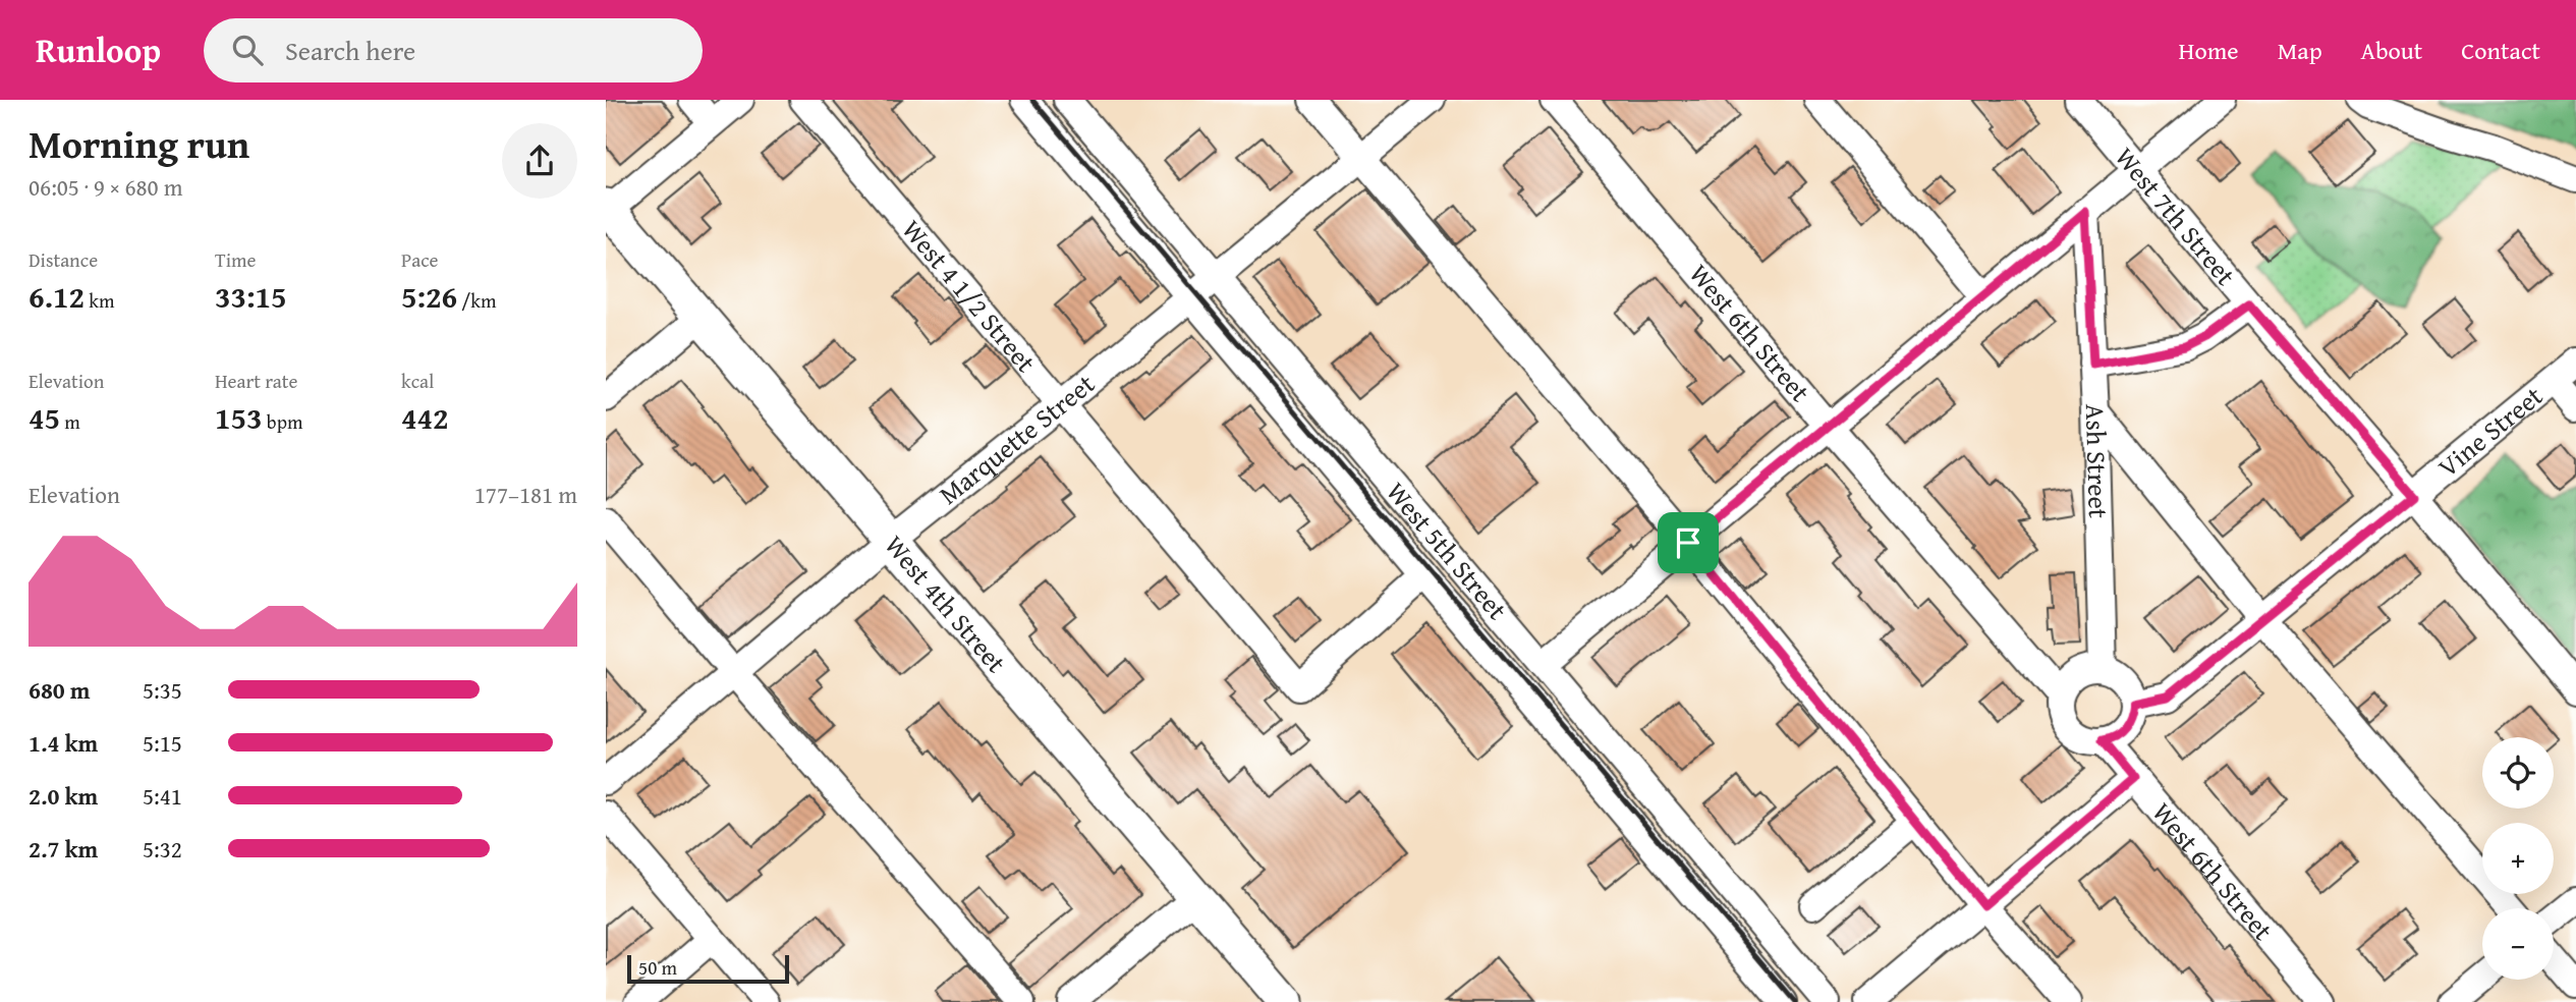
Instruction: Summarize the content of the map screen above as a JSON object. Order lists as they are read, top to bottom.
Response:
{
  "streets": {
    "main road": ["West 4th Street"],
    "street": [
      "West 7th Street",
      "West 4 1/2 Street",
      "West 6th Street",
      "Vine Street",
      "Marquette Street",
      "Ash Street",
      "West 5th Street"
    ]
  },
  "crossings": [
    ["West 7th Street", "Vine Street"],
    ["West 4 1/2 Street", "Marquette Street"],
    ["West 6th Street", "Vine Street"],
    ["West 6th Street", "Ash Street"],
    ["Vine Street", "Ash Street"],
    ["Marquette Street", "West 5th Street"],
    ["Marquette Street", "West 4th Street"]
  ],
  "scale_bar": "50 m",
  "page": {
    "header": "Runloop",
    "search": "Search here",
    "nav": [
      "Home",
      "Map",
      "About",
      "Contact"
    ],
    "heading": ["Morning run", "06:05 · 9 × 680 m"],
    "stats": [
      ["Distance", "6.12 km"],
      ["Time", "33:15"],
      ["Pace", "5:26 /km"],
      ["Elevation", "45 m"],
      ["Heart rate", "153 bpm"],
      ["kcal", "442"]
    ],
    "chart": ["Elevation", "177–181 m"],
    "list": [
      {
        "name": "680 m",
        "note": "5:35"
      },
      {
        "name": "1.4 km",
        "note": "5:15"
      },
      {
        "name": "2.0 km",
        "note": "5:41"
      },
      {
        "name": "2.7 km",
        "note": "5:32"
      }
    ],
    "map_buttons": ["+", "−"],
    "scale": "50 m"
  }
}
